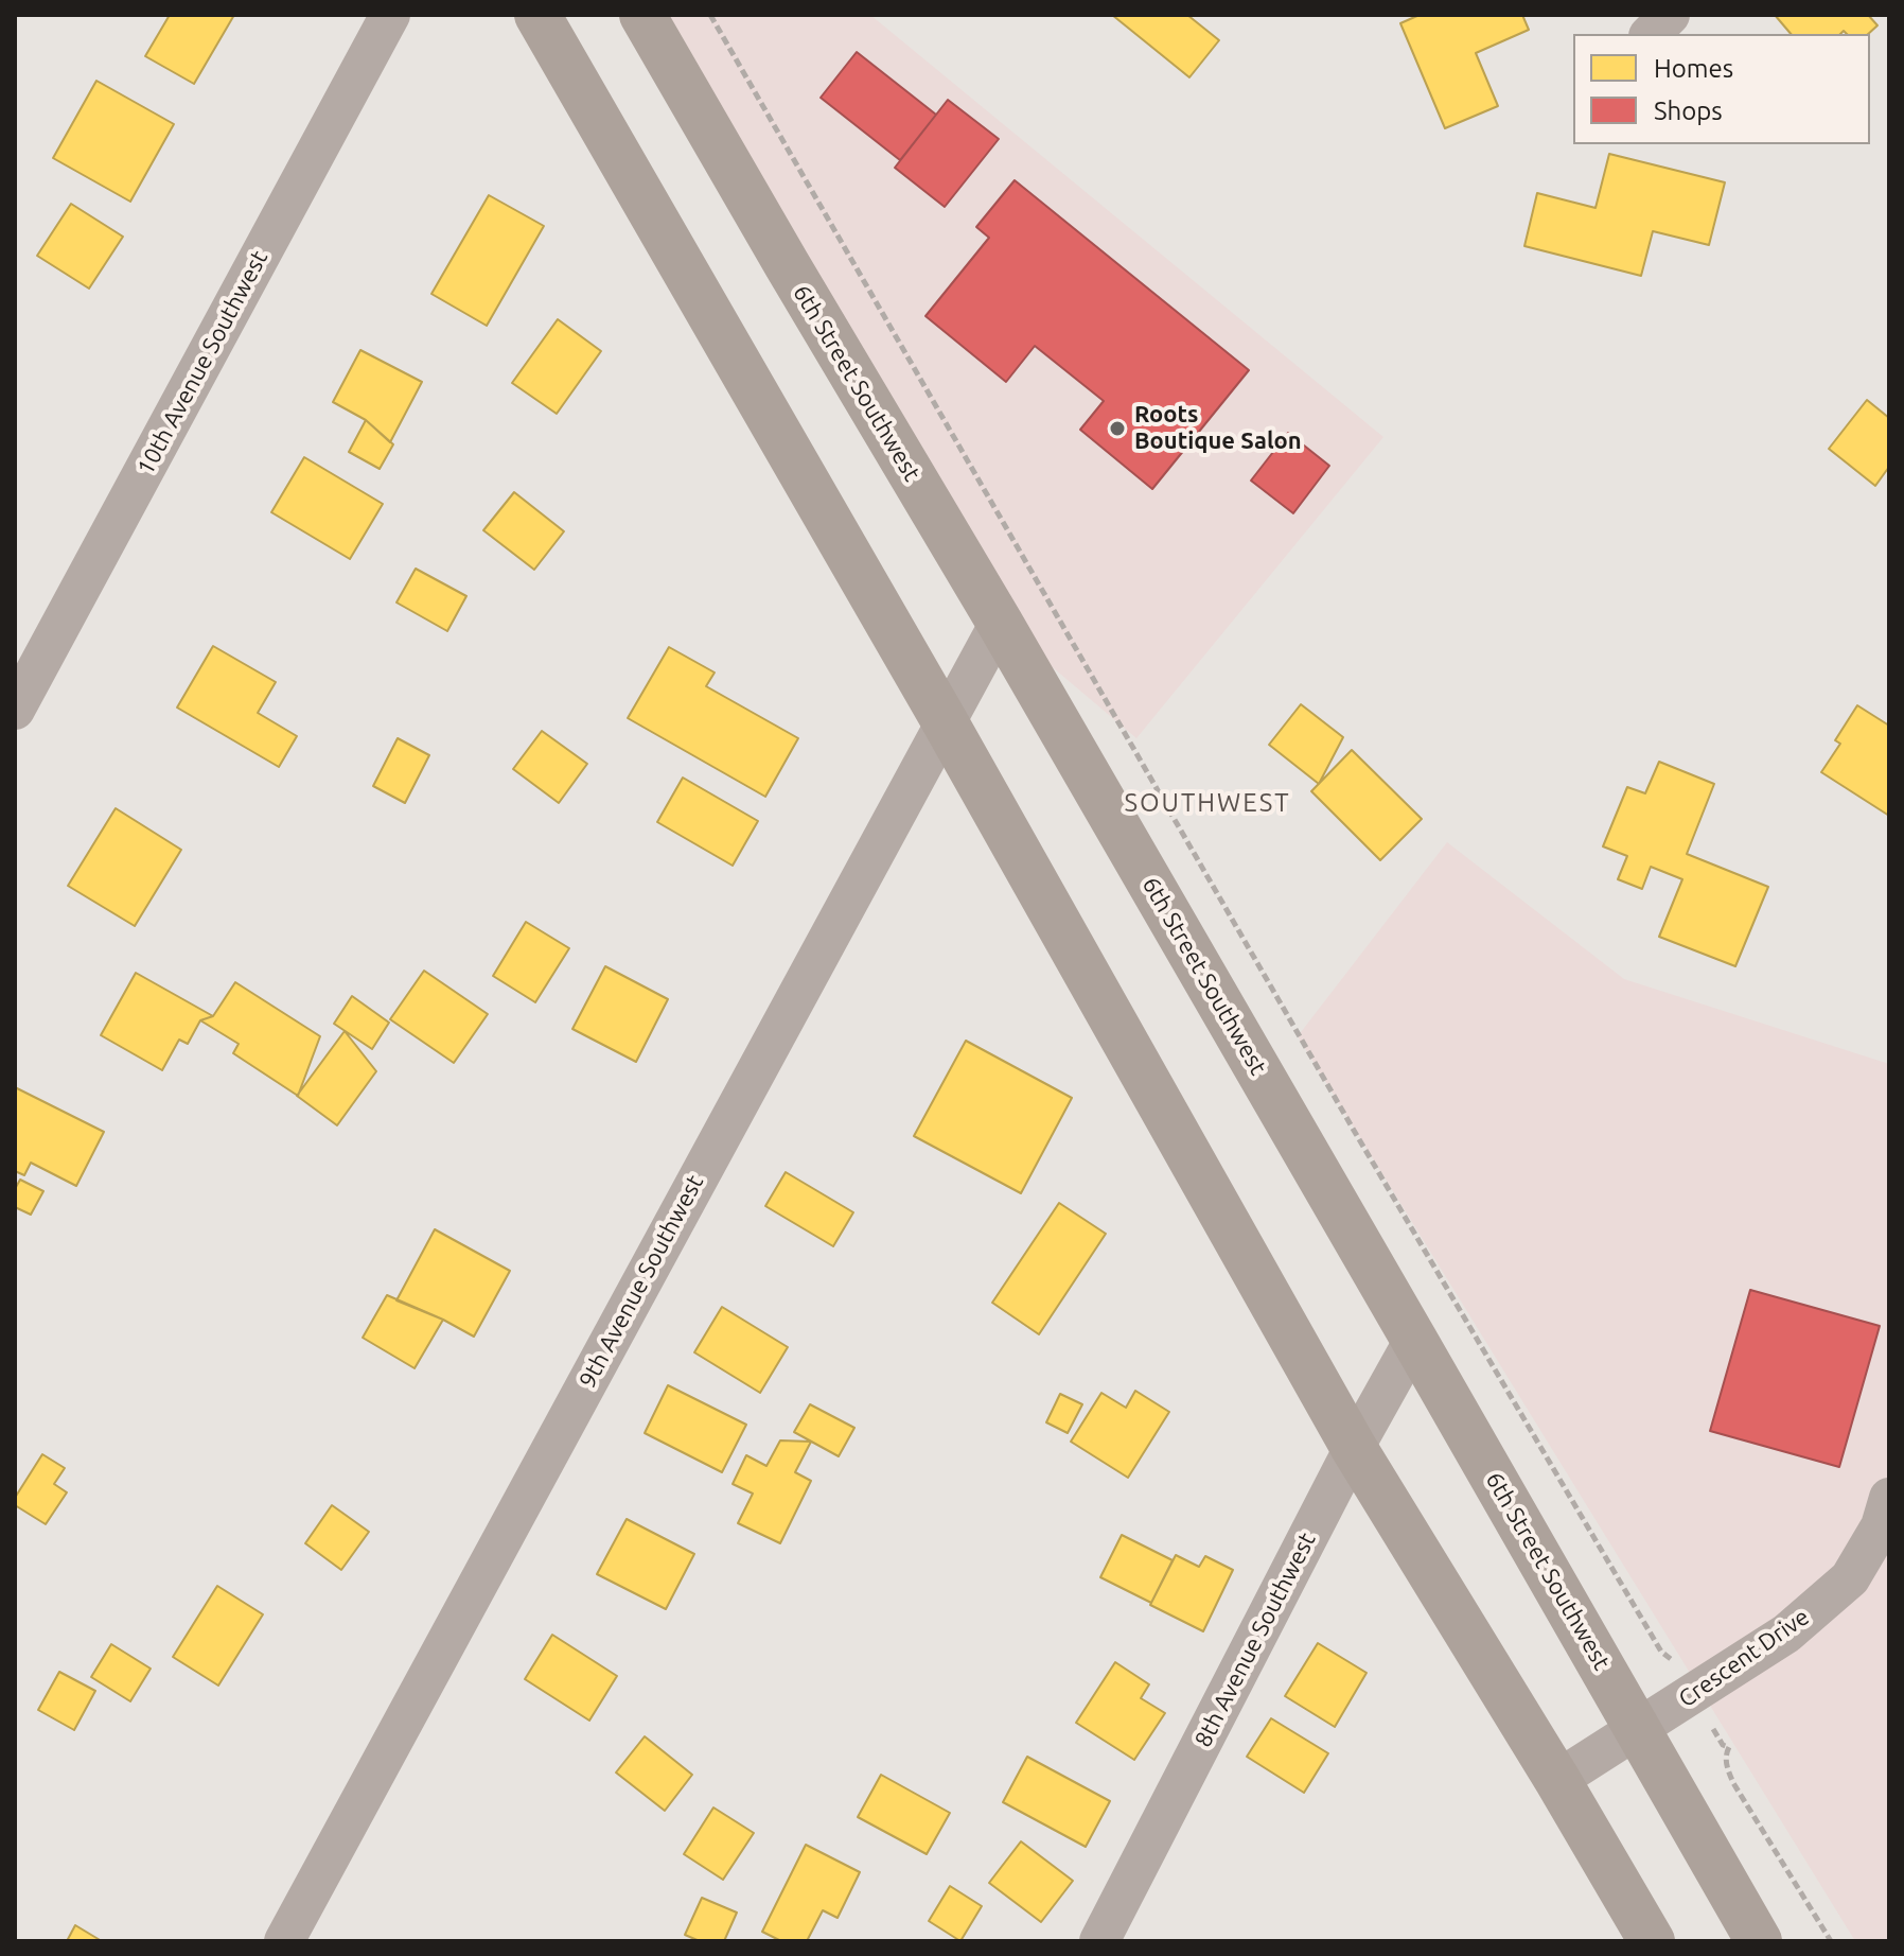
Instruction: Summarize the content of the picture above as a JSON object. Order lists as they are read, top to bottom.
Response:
{
  "streets": {
    "main road": ["6th Street Southwest"],
    "street": [
      "10th Avenue Southwest",
      "9th Avenue Southwest",
      "8th Avenue Southwest",
      "Crescent Drive"
    ]
  },
  "crossings": [
    ["6th Street Southwest", "9th Avenue Southwest"],
    ["6th Street Southwest", "8th Avenue Southwest"],
    ["6th Street Southwest", "Crescent Drive"]
  ],
  "districts": ["SOUTHWEST"],
  "places": ["Roots Boutique Salon"],
  "legend": ["Homes", "Shops"]
}
